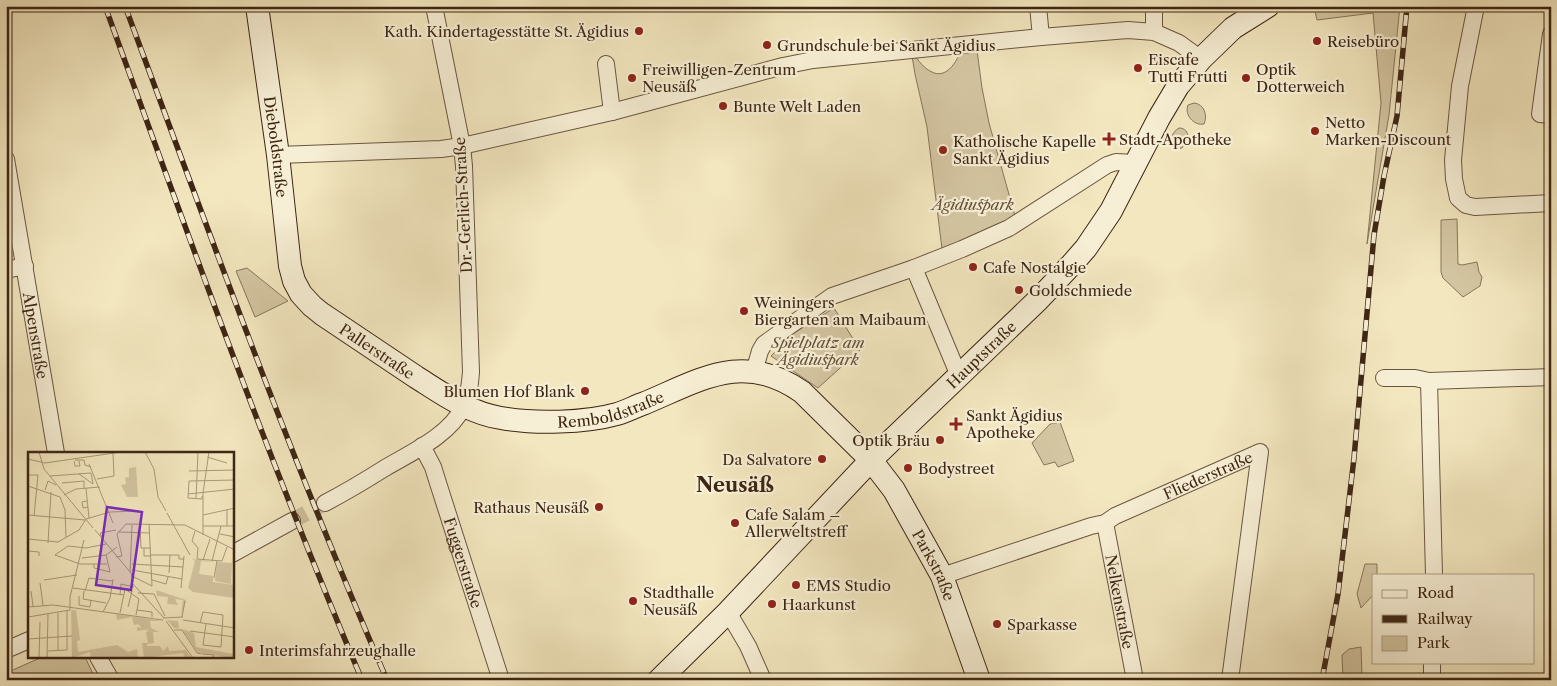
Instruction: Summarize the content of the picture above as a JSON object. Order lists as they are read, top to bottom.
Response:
{
  "streets": {
    "street": [
      "Dieboldstraße",
      "Dr.-Gerlich-Straße",
      "Alpenstraße",
      "Pallerstraße",
      "Hauptstraße",
      "Remboldstraße",
      "Fliederstraße",
      "Fuggerstraße",
      "Parkstraße",
      "Nelkenstraße"
    ]
  },
  "crossings": [
    ["Dieboldstraße", "Pallerstraße"],
    ["Dr.-Gerlich-Straße", "Pallerstraße"],
    ["Dr.-Gerlich-Straße", "Remboldstraße"],
    ["Pallerstraße", "Remboldstraße"],
    ["Hauptstraße", "Remboldstraße"],
    ["Hauptstraße", "Parkstraße"],
    ["Remboldstraße", "Parkstraße"],
    ["Fliederstraße", "Parkstraße"],
    ["Fliederstraße", "Nelkenstraße"]
  ],
  "districts": ["Neusäß"],
  "parks": ["Ägidiuspark", "Spielplatz am Ägidiuspark"],
  "places": {
    "other": [
      "Kath. Kindertagesstätte St. Ägidius",
      "Reisebüro",
      "Grundschule bei Sankt Ägidius",
      "Eiscafe Tutti Frutti",
      "Freiwilligen-Zentrum Neusäß",
      "Optik Dotterweich",
      "Bunte Welt Laden",
      "Netto Marken-Discount",
      "Katholische Kapelle Sankt Ägidius",
      "Cafe Nostalgie",
      "Goldschmiede",
      "Weiningers Biergarten am Maibaum",
      "Blumen Hof Blank",
      "Optik Bräu",
      "Da Salvatore",
      "Bodystreet",
      "Rathaus Neusäß",
      "Cafe Salam – Allerweltstreff",
      "EMS Studio",
      "Stadthalle Neusäß",
      "Haarkunst",
      "Sparkasse",
      "Interimsfahrzeughalle"
    ],
    "health": ["Stadt-Apotheke", "Sankt Ägidius Apotheke"]
  },
  "legend": ["Road", "Railway", "Park"]
}
